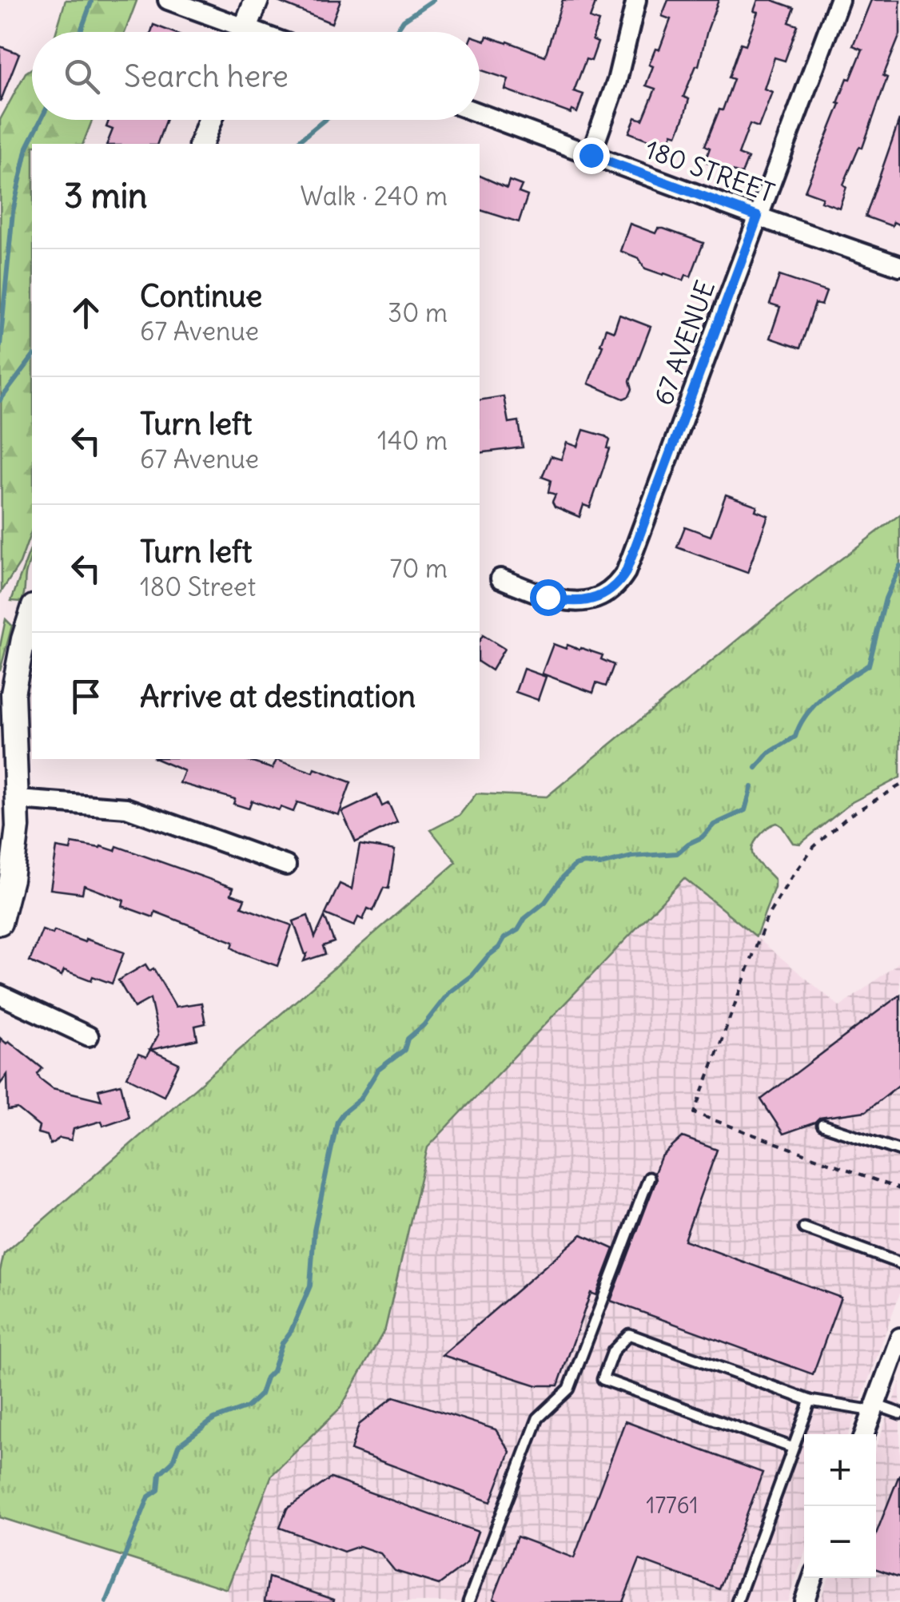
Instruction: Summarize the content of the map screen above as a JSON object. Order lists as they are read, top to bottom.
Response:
{
  "streets": {
    "street": ["180 STREET", "67 AVENUE"]
  },
  "crossings": [
    ["180 STREET", "67 AVENUE"]
  ],
  "house_numbers": ["17761"],
  "page": {
    "search": "Search here",
    "heading": ["3 min", "Walk · 240 m"],
    "list": [
      ["Continue", "67 Avenue", "30 m"],
      ["Turn left", "67 Avenue", "140 m"],
      ["Turn left", "180 Street", "70 m"],
      "Arrive at destination"
    ],
    "map_buttons": ["+", "−"]
  }
}
